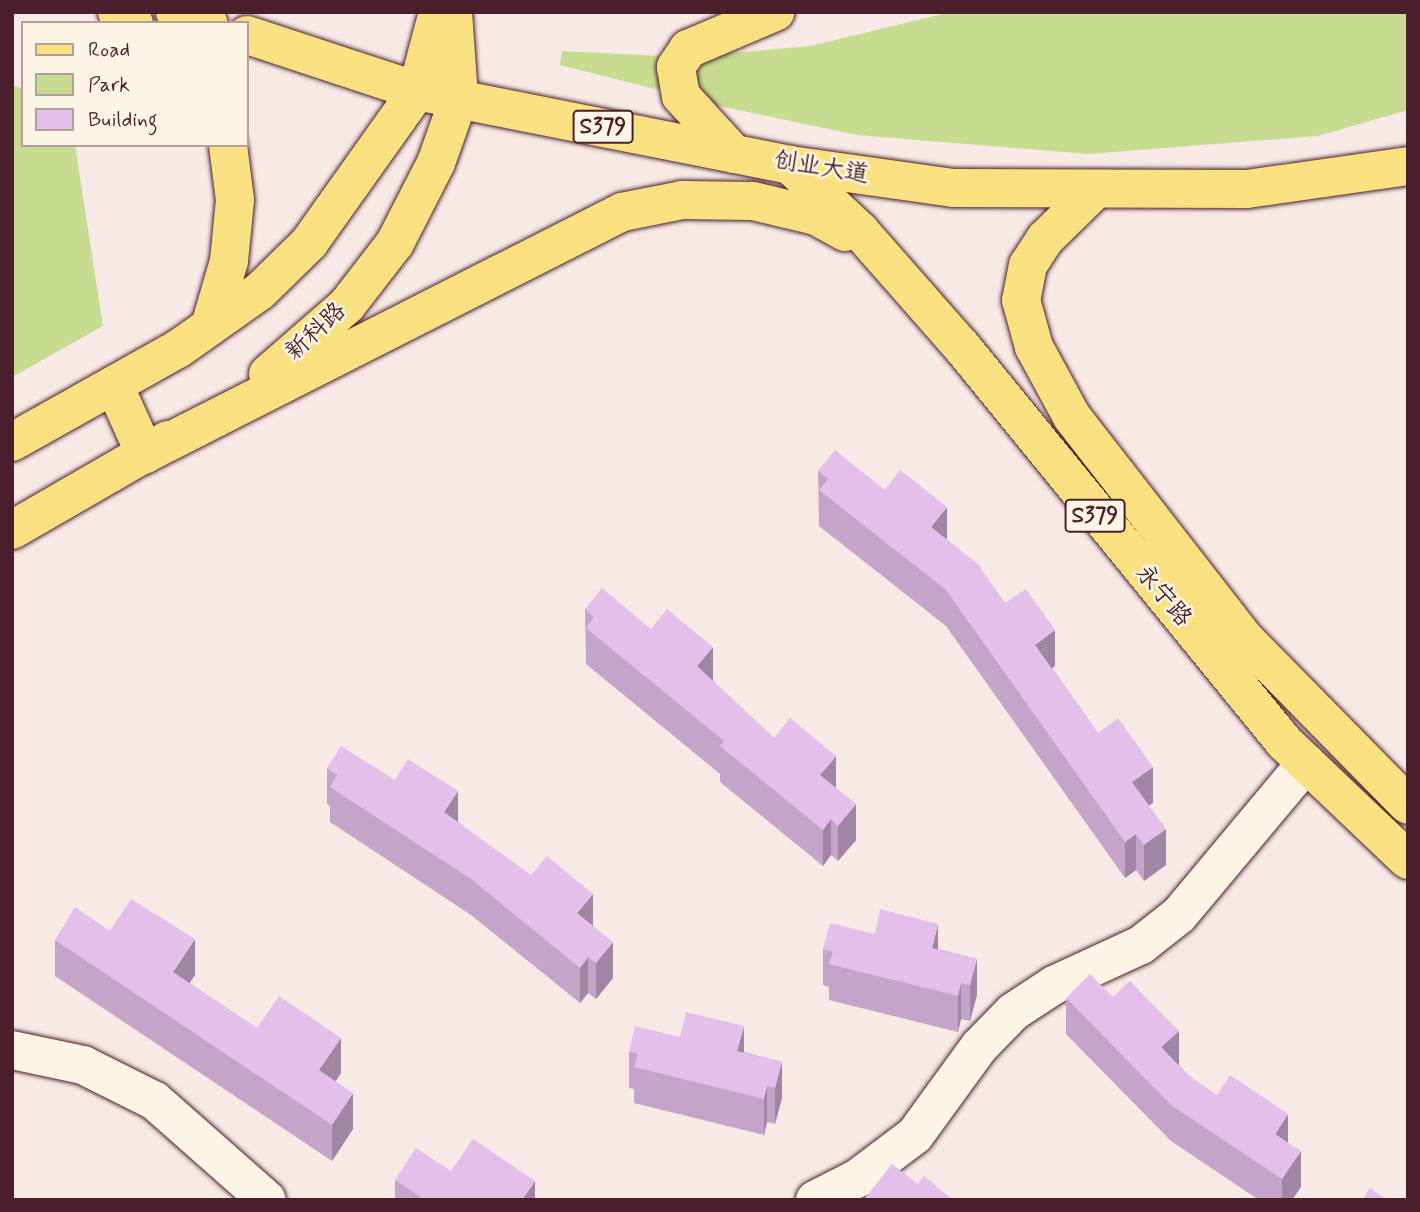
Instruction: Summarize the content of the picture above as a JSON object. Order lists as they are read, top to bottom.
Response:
{
  "streets": {
    "main road": [
      "S379",
      "创业大道",
      "新科路",
      "永宁路"
    ]
  },
  "crossings": [
    ["创业大道", "新科路"],
    ["创业大道", "永宁路"]
  ],
  "legend": ["Road", "Park", "Building"]
}
